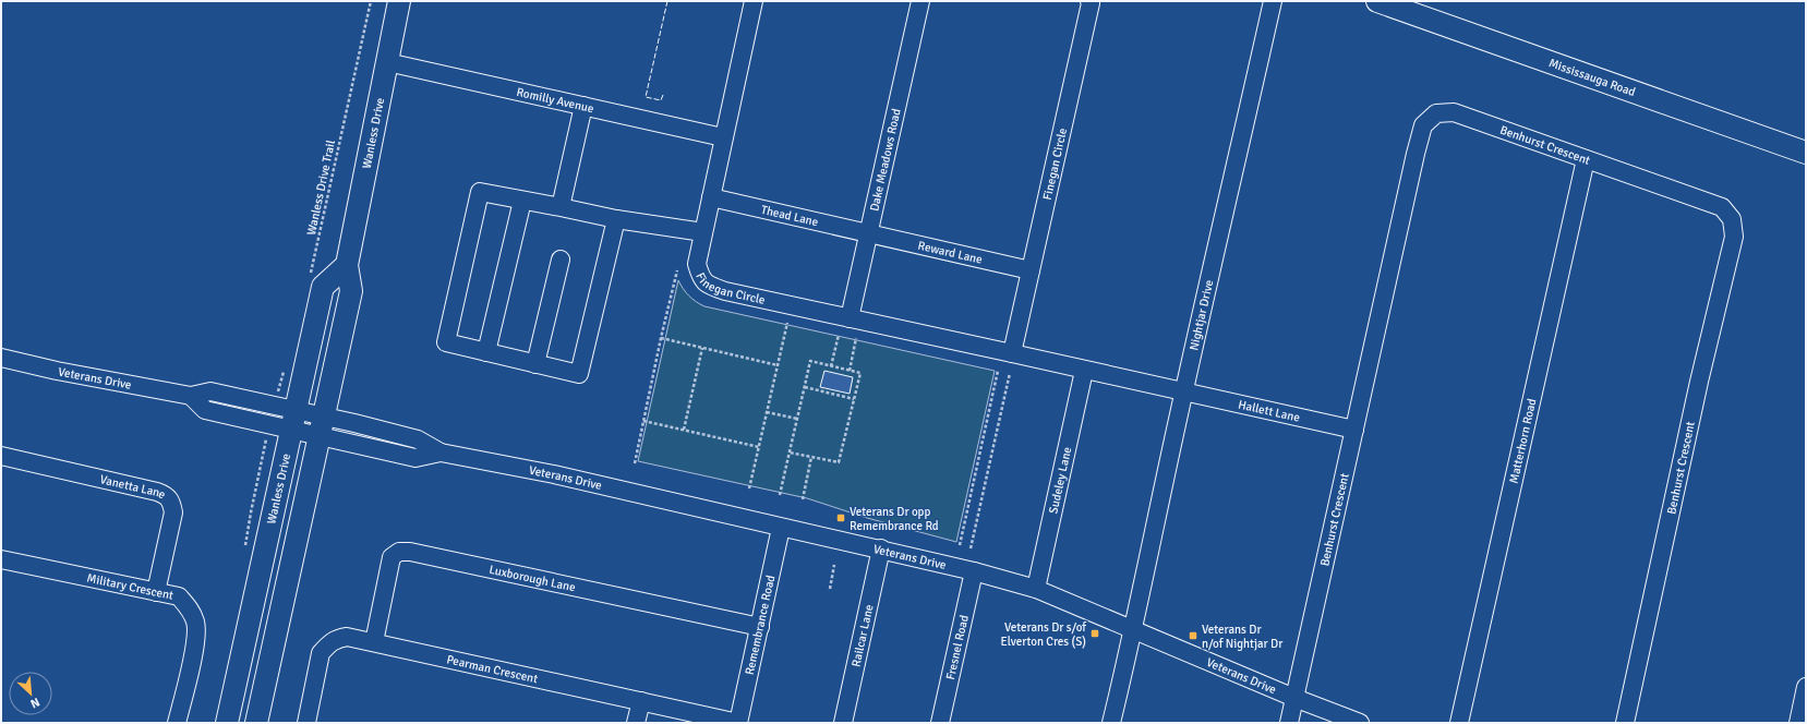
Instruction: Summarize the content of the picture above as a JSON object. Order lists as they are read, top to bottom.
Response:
{
  "streets": {
    "main road": ["Mississauga Road", "Wanless Drive"],
    "street": [
      "Romilly Avenue",
      "Benhurst Crescent",
      "Dake Meadows Road",
      "Finegan Circle",
      "Thead Lane",
      "Reward Lane",
      "Nightjar Drive",
      "Veterans Drive",
      "Hallett Lane",
      "Matterhorn Road",
      "Sudeley Lane",
      "Vanetta Lane",
      "Luxborough Lane",
      "Military Crescent",
      "Remembrance Road",
      "Railcar Lane",
      "Fresnel Road",
      "Pearman Crescent"
    ],
    "path": ["Wanless Drive Trail"]
  },
  "crossings": [
    ["Romilly Avenue", "Wanless Drive"],
    ["Romilly Avenue", "Finegan Circle"],
    ["Wanless Drive", "Veterans Drive"],
    ["Benhurst Crescent", "Veterans Drive"],
    ["Benhurst Crescent", "Hallett Lane"],
    ["Benhurst Crescent", "Matterhorn Road"],
    ["Dake Meadows Road", "Finegan Circle"],
    ["Dake Meadows Road", "Thead Lane"],
    ["Dake Meadows Road", "Reward Lane"],
    ["Finegan Circle", "Thead Lane"],
    ["Finegan Circle", "Reward Lane"],
    ["Finegan Circle", "Nightjar Drive"],
    ["Finegan Circle", "Hallett Lane"],
    ["Finegan Circle", "Sudeley Lane"],
    ["Thead Lane", "Reward Lane"],
    ["Nightjar Drive", "Veterans Drive"],
    ["Nightjar Drive", "Hallett Lane"],
    ["Veterans Drive", "Sudeley Lane"],
    ["Veterans Drive", "Remembrance Road"],
    ["Veterans Drive", "Railcar Lane"],
    ["Veterans Drive", "Fresnel Road"],
    ["Vanetta Lane", "Military Crescent"],
    ["Luxborough Lane", "Remembrance Road"],
    ["Luxborough Lane", "Pearman Crescent"],
    ["Remembrance Road", "Pearman Crescent"]
  ],
  "places": {
    "transit": ["Veterans Dr opp Remembrance Rd", "Veterans Dr s/of Elverton Cres (S)", "Veterans Dr n/of Nightjar Dr"]
  },
  "north": "bottom right"
}
